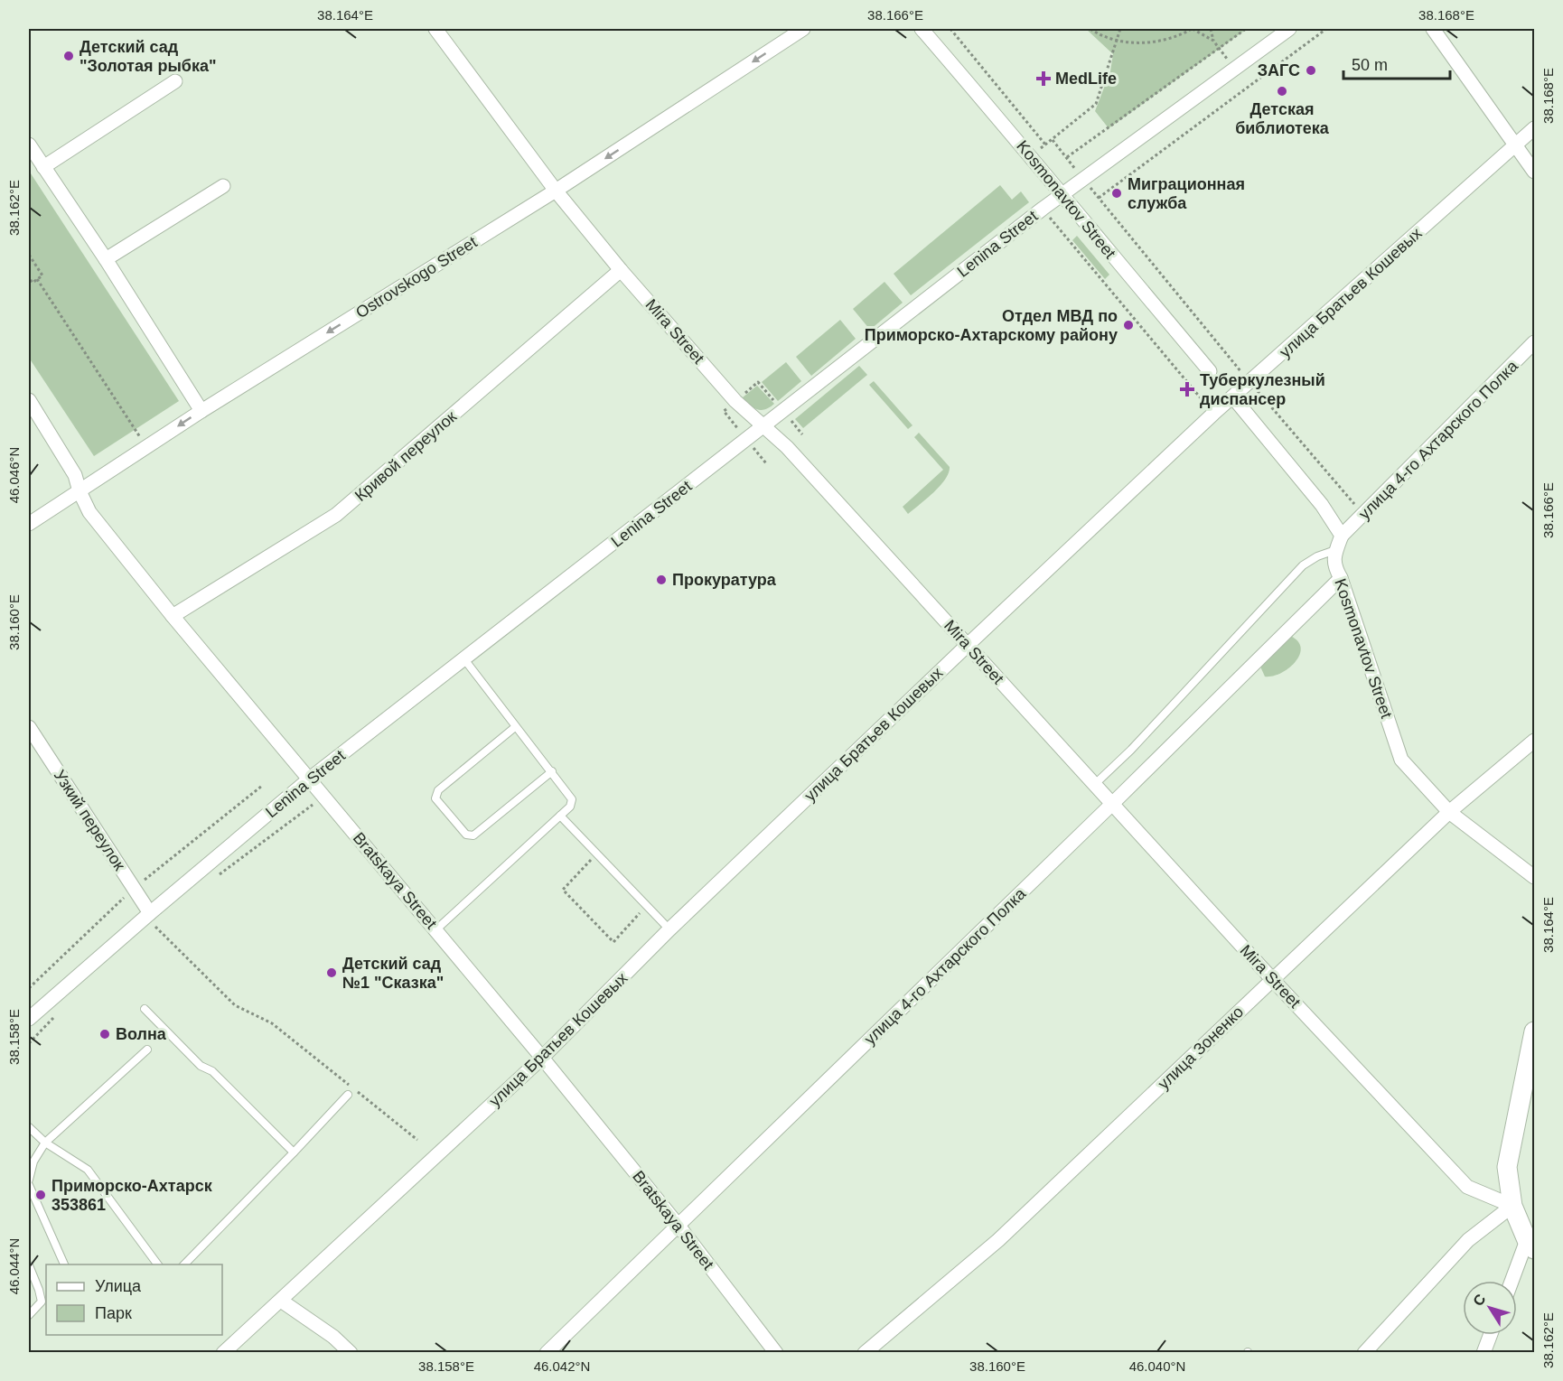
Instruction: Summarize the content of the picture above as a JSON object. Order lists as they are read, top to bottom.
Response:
{
  "streets": {
    "street": [
      "Kosmonavtov Street",
      "Lenina Street",
      "Ostrovskogo Street",
      "улица Братьев Кошевых",
      "Mira Street",
      "улица 4-го Ахтарского Полка",
      "Кривой переулок",
      "Узкий переулок",
      "Bratskaya Street",
      "улица Зоненко"
    ]
  },
  "crossings": [
    ["Kosmonavtov Street", "Lenina Street"],
    ["Kosmonavtov Street", "улица 4-го Ахтарского Полка"],
    ["Kosmonavtov Street", "улица Зоненко"],
    ["Lenina Street", "Mira Street"],
    ["Lenina Street", "Узкий переулок"],
    ["Lenina Street", "Bratskaya Street"],
    ["Ostrovskogo Street", "Mira Street"],
    ["Ostrovskogo Street", "Bratskaya Street"],
    ["улица Братьев Кошевых", "Mira Street"],
    ["улица Братьев Кошевых", "Bratskaya Street"],
    ["Mira Street", "улица 4-го Ахтарского Полка"],
    ["Mira Street", "Кривой переулок"],
    ["Mira Street", "улица Зоненко"],
    ["улица 4-го Ахтарского Полка", "Bratskaya Street"],
    ["Кривой переулок", "Bratskaya Street"]
  ],
  "one_way": ["Ostrovskogo Street"],
  "places": {
    "other": [
      "Детский сад \"Золотая рыбка\"",
      "ЗАГС",
      "Детская библиотека",
      "Миграционная служба",
      "Отдел МВД по Приморско-Ахтарскому району",
      "Прокуратура",
      "Детский сад №1 \"Сказка\"",
      "Волна",
      "Приморско-Ахтарск 353861"
    ],
    "health": ["MedLife", "Туберкулезный диспансер"]
  },
  "legend": ["Улица", "Парк"],
  "scale_bar": "50 m",
  "north": "top left",
  "coordinates": [
    "38.164°E",
    "38.166°E",
    "38.168°E",
    "38.162°E",
    "46.046°N",
    "38.160°E",
    "38.158°E",
    "46.044°N",
    "46.042°N",
    "46.040°N"
  ]
}
